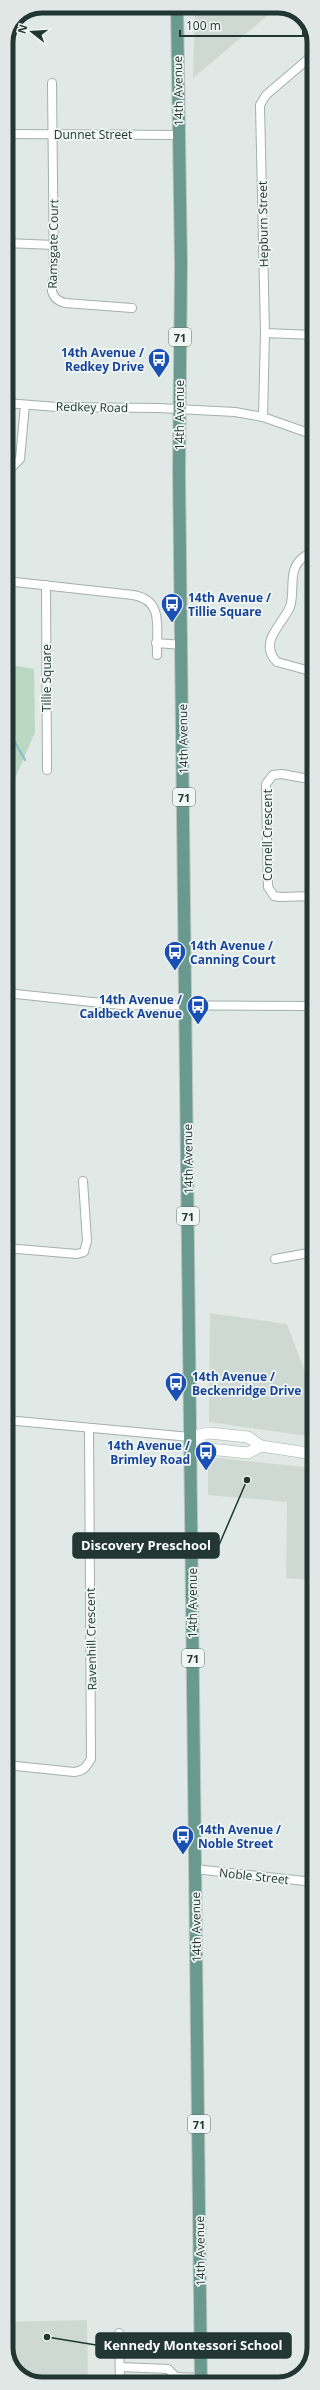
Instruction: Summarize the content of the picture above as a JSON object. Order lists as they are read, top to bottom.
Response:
{
  "streets": {
    "main road": ["14th Avenue", "71"],
    "street": [
      "Dunnet Street",
      "Hepburn Street",
      "Ramsgate Court",
      "Redkey Road",
      "Tillie Square",
      "Cornell Crescent",
      "Ravenhill Crescent",
      "Noble Street"
    ]
  },
  "crossings": [
    ["14th Avenue", "Dunnet Street"],
    ["14th Avenue", "Redkey Road"],
    ["14th Avenue", "Noble Street"],
    ["Dunnet Street", "Ramsgate Court"],
    ["Hepburn Street", "Redkey Road"]
  ],
  "places": {
    "bus stop": [
      "14th Avenue / Redkey Drive",
      "14th Avenue / Tillie Square",
      "14th Avenue / Canning Court",
      "14th Avenue / Caldbeck Avenue",
      "14th Avenue / Beckenridge Drive",
      "14th Avenue / Brimley Road",
      "14th Avenue / Noble Street"
    ],
    "other": ["Discovery Preschool", "Kennedy Montessori School"]
  },
  "scale_bar": "100 m",
  "north": "left"
}
